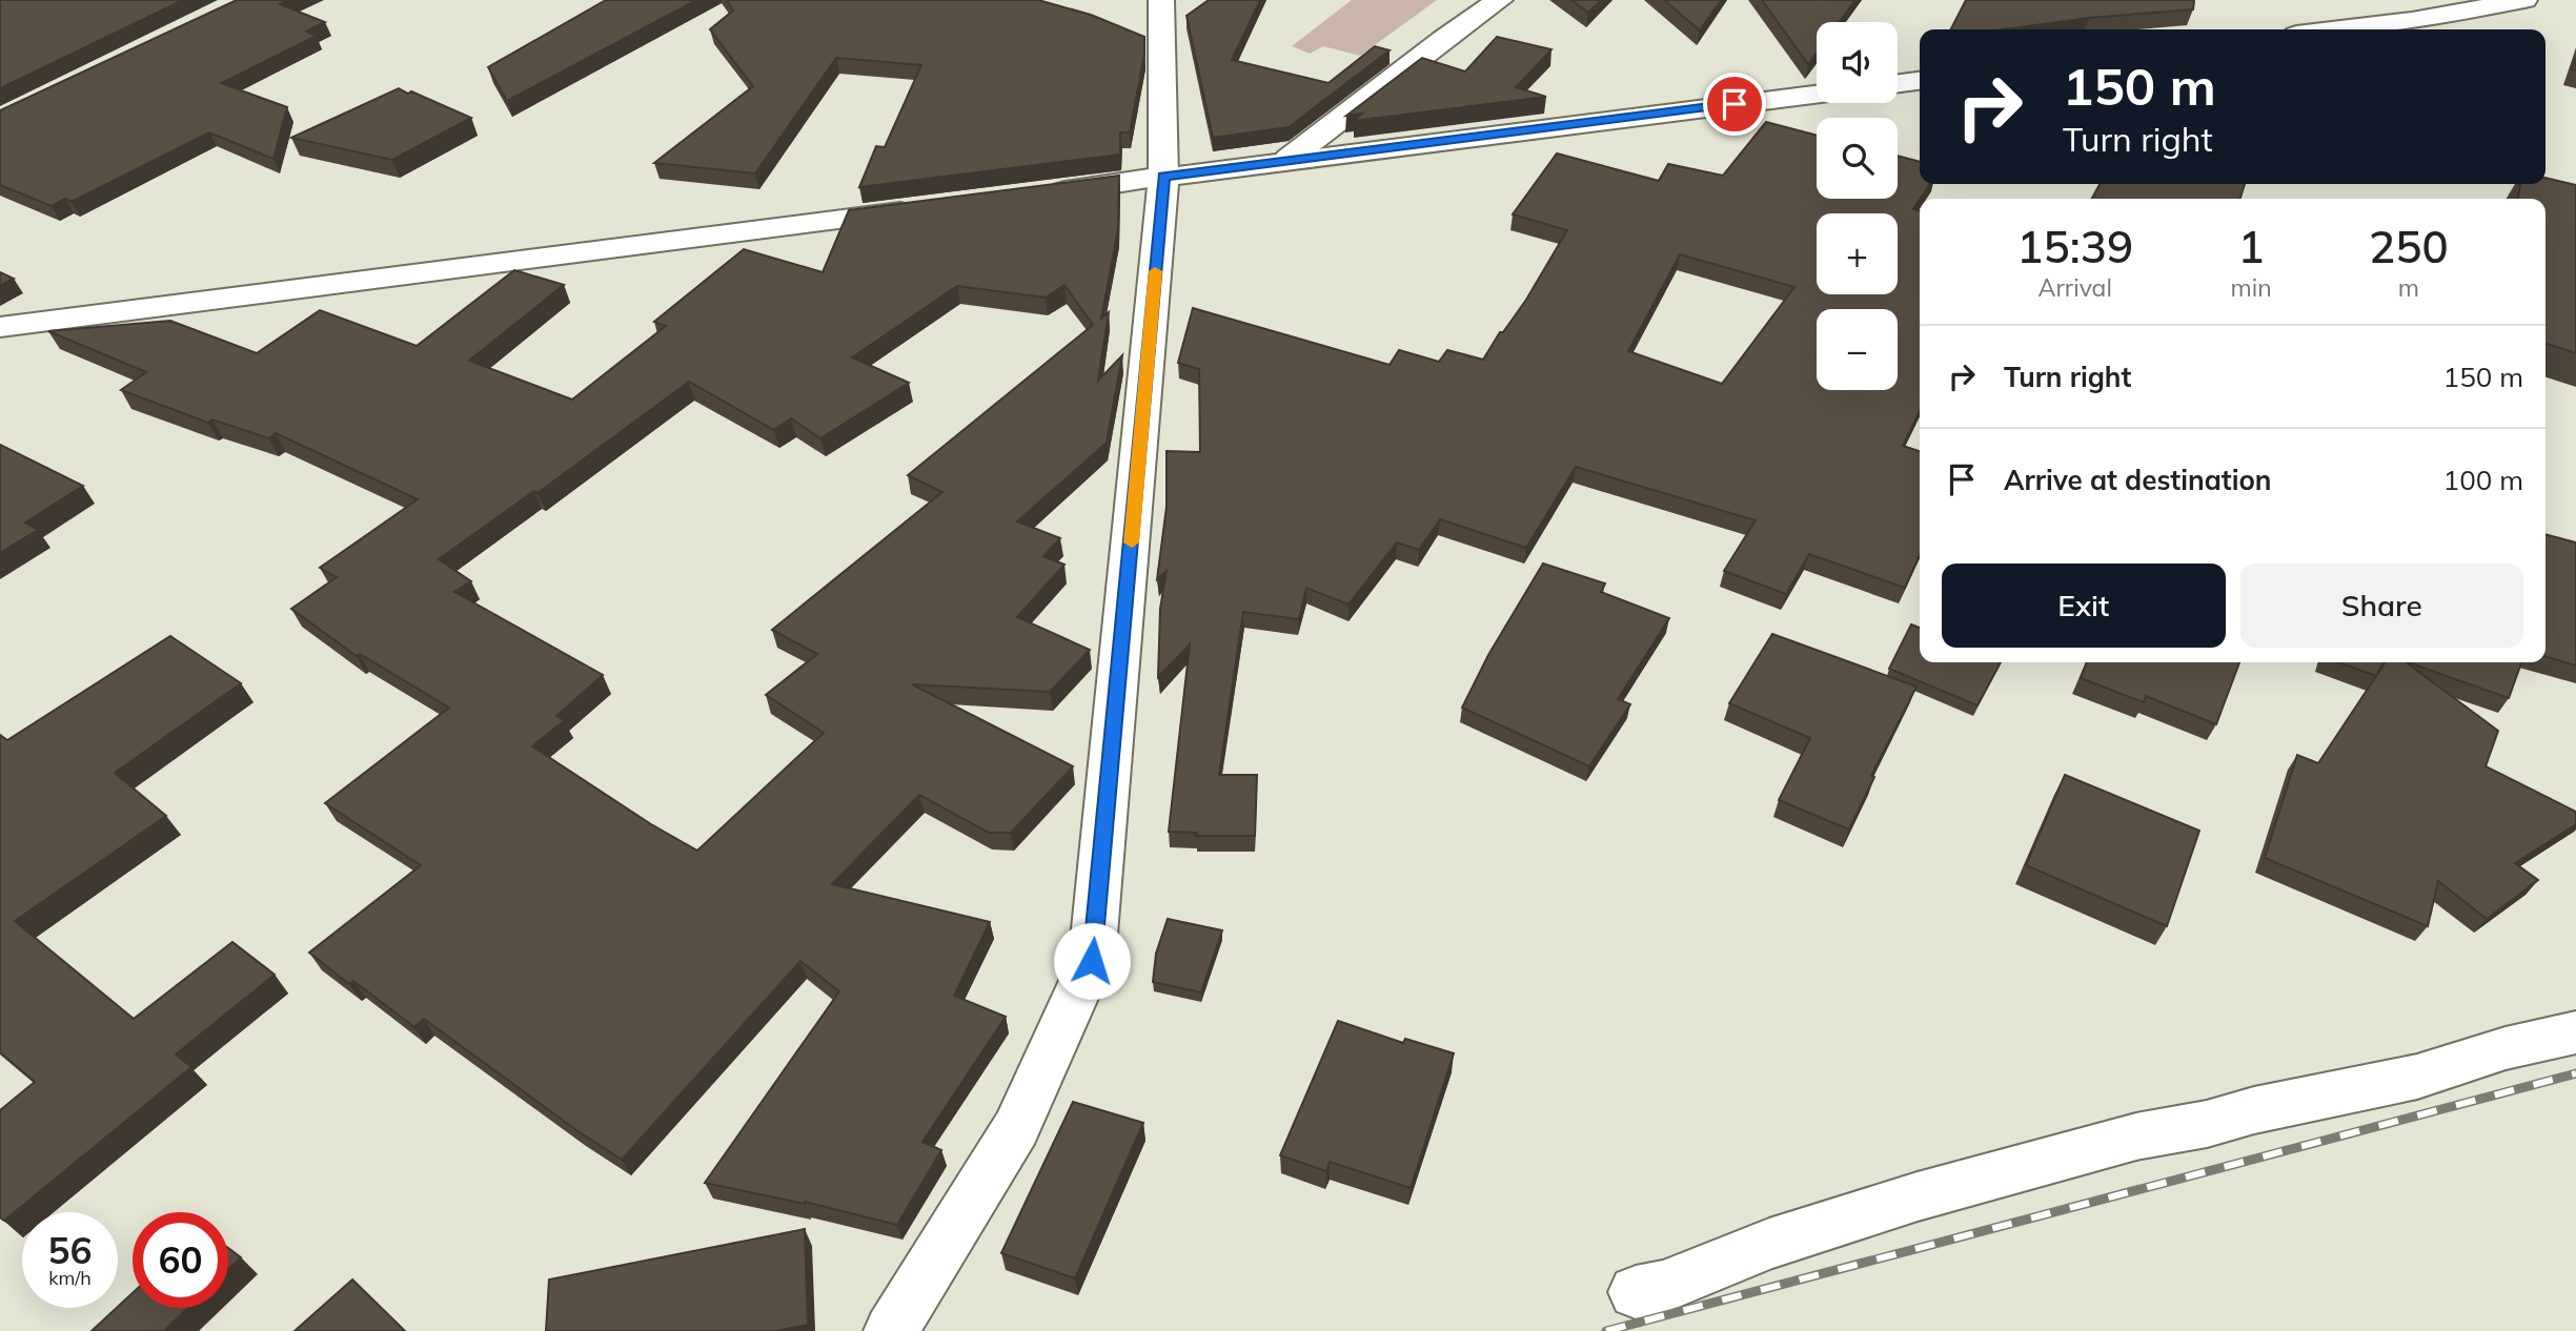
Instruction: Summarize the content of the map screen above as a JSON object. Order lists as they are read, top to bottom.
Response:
{
  "page": {
    "map_buttons": ["+", "−"],
    "turn": ["150 m", "Turn right"],
    "eta": [
      "15:39",
      "Arrival",
      "1",
      "min",
      "250",
      "m"
    ],
    "list": [
      {
        "name": "Turn right",
        "value": "150 m"
      },
      {
        "name": "Arrive at destination",
        "value": "100 m"
      }
    ],
    "buttons": ["Exit", "Share"],
    "speed": "56 km/h",
    "limit": "60"
  }
}
